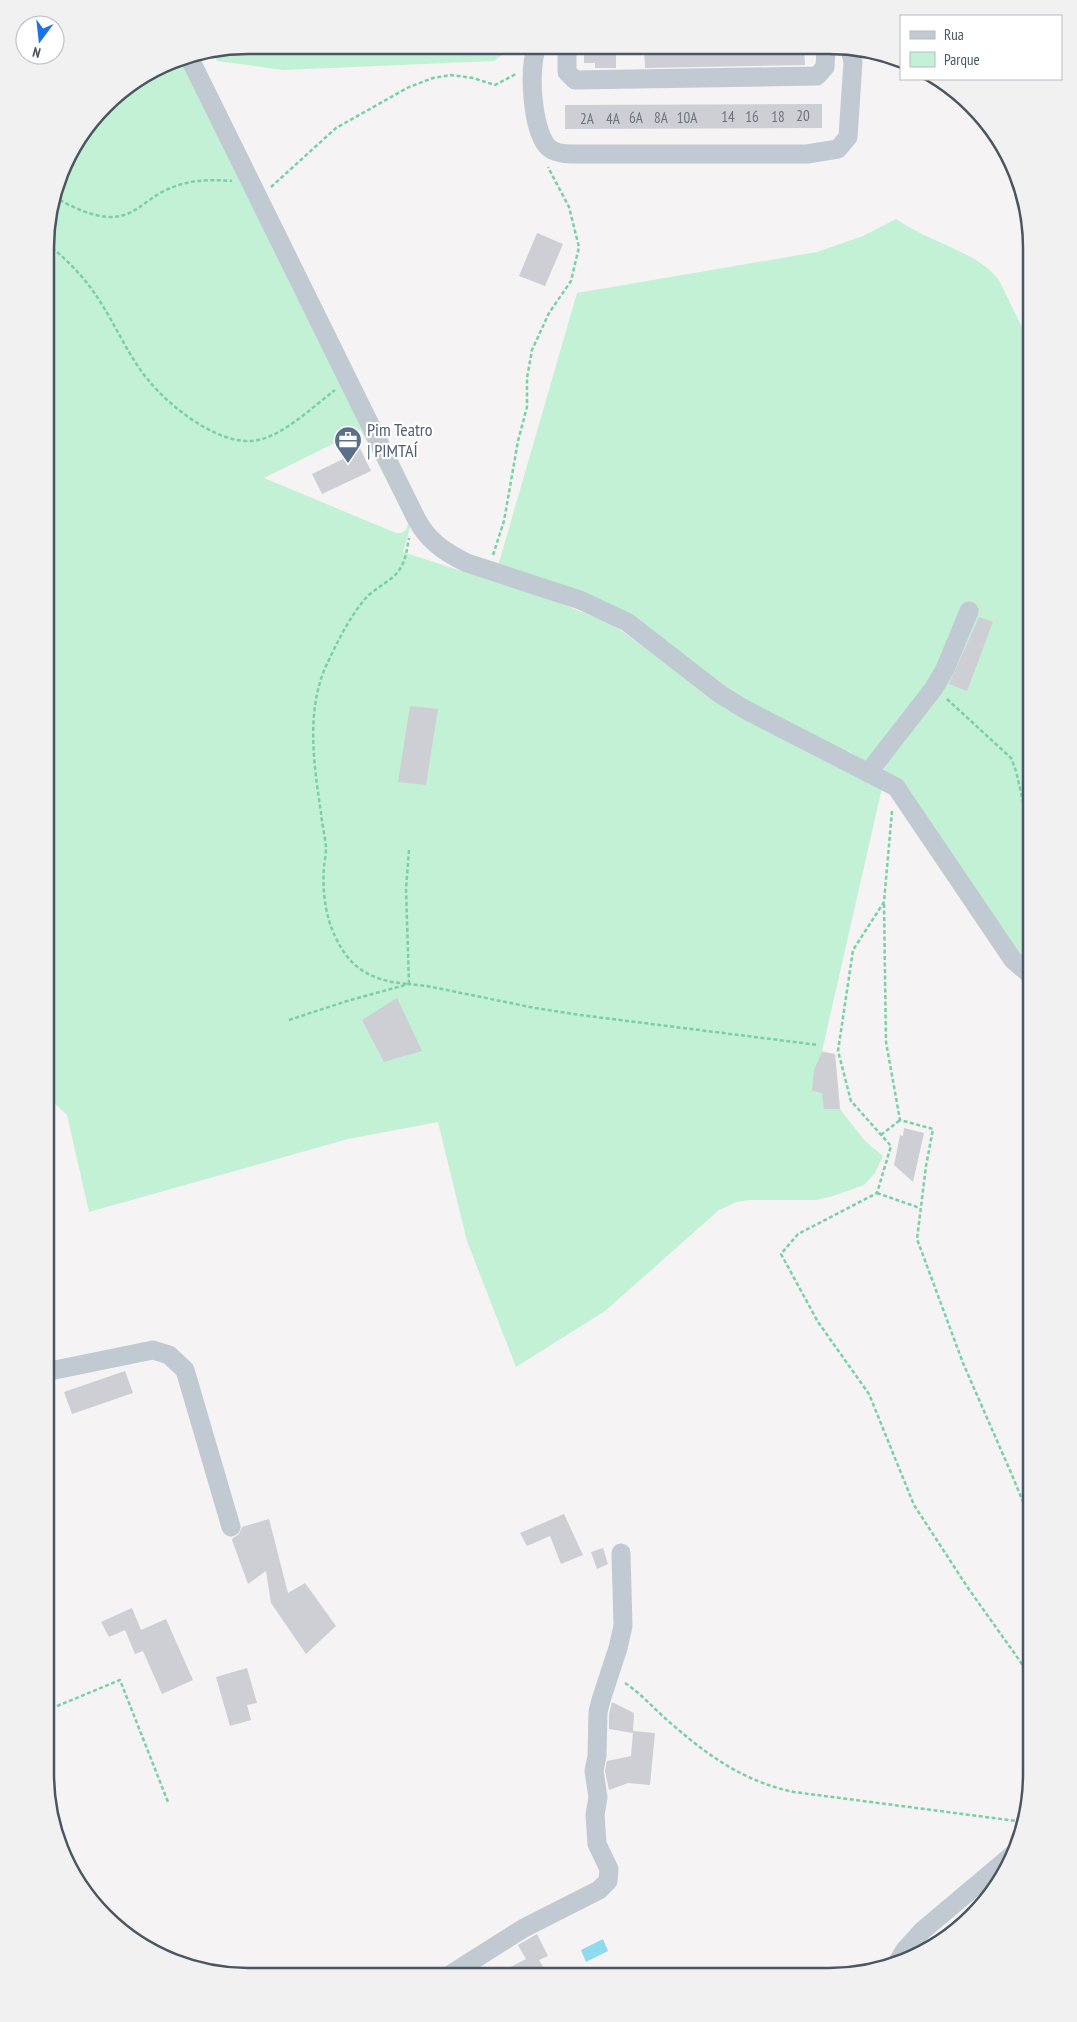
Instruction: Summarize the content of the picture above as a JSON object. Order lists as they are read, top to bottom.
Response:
{
  "places": {
    "office": ["Pim Teatro | PIMTAÍ"]
  },
  "house_numbers": [
    "20",
    "14",
    "16",
    "18",
    "6A",
    "8A",
    "10A",
    "2A",
    "4A"
  ],
  "legend": ["Rua", "Parque"],
  "north": "bottom"
}
